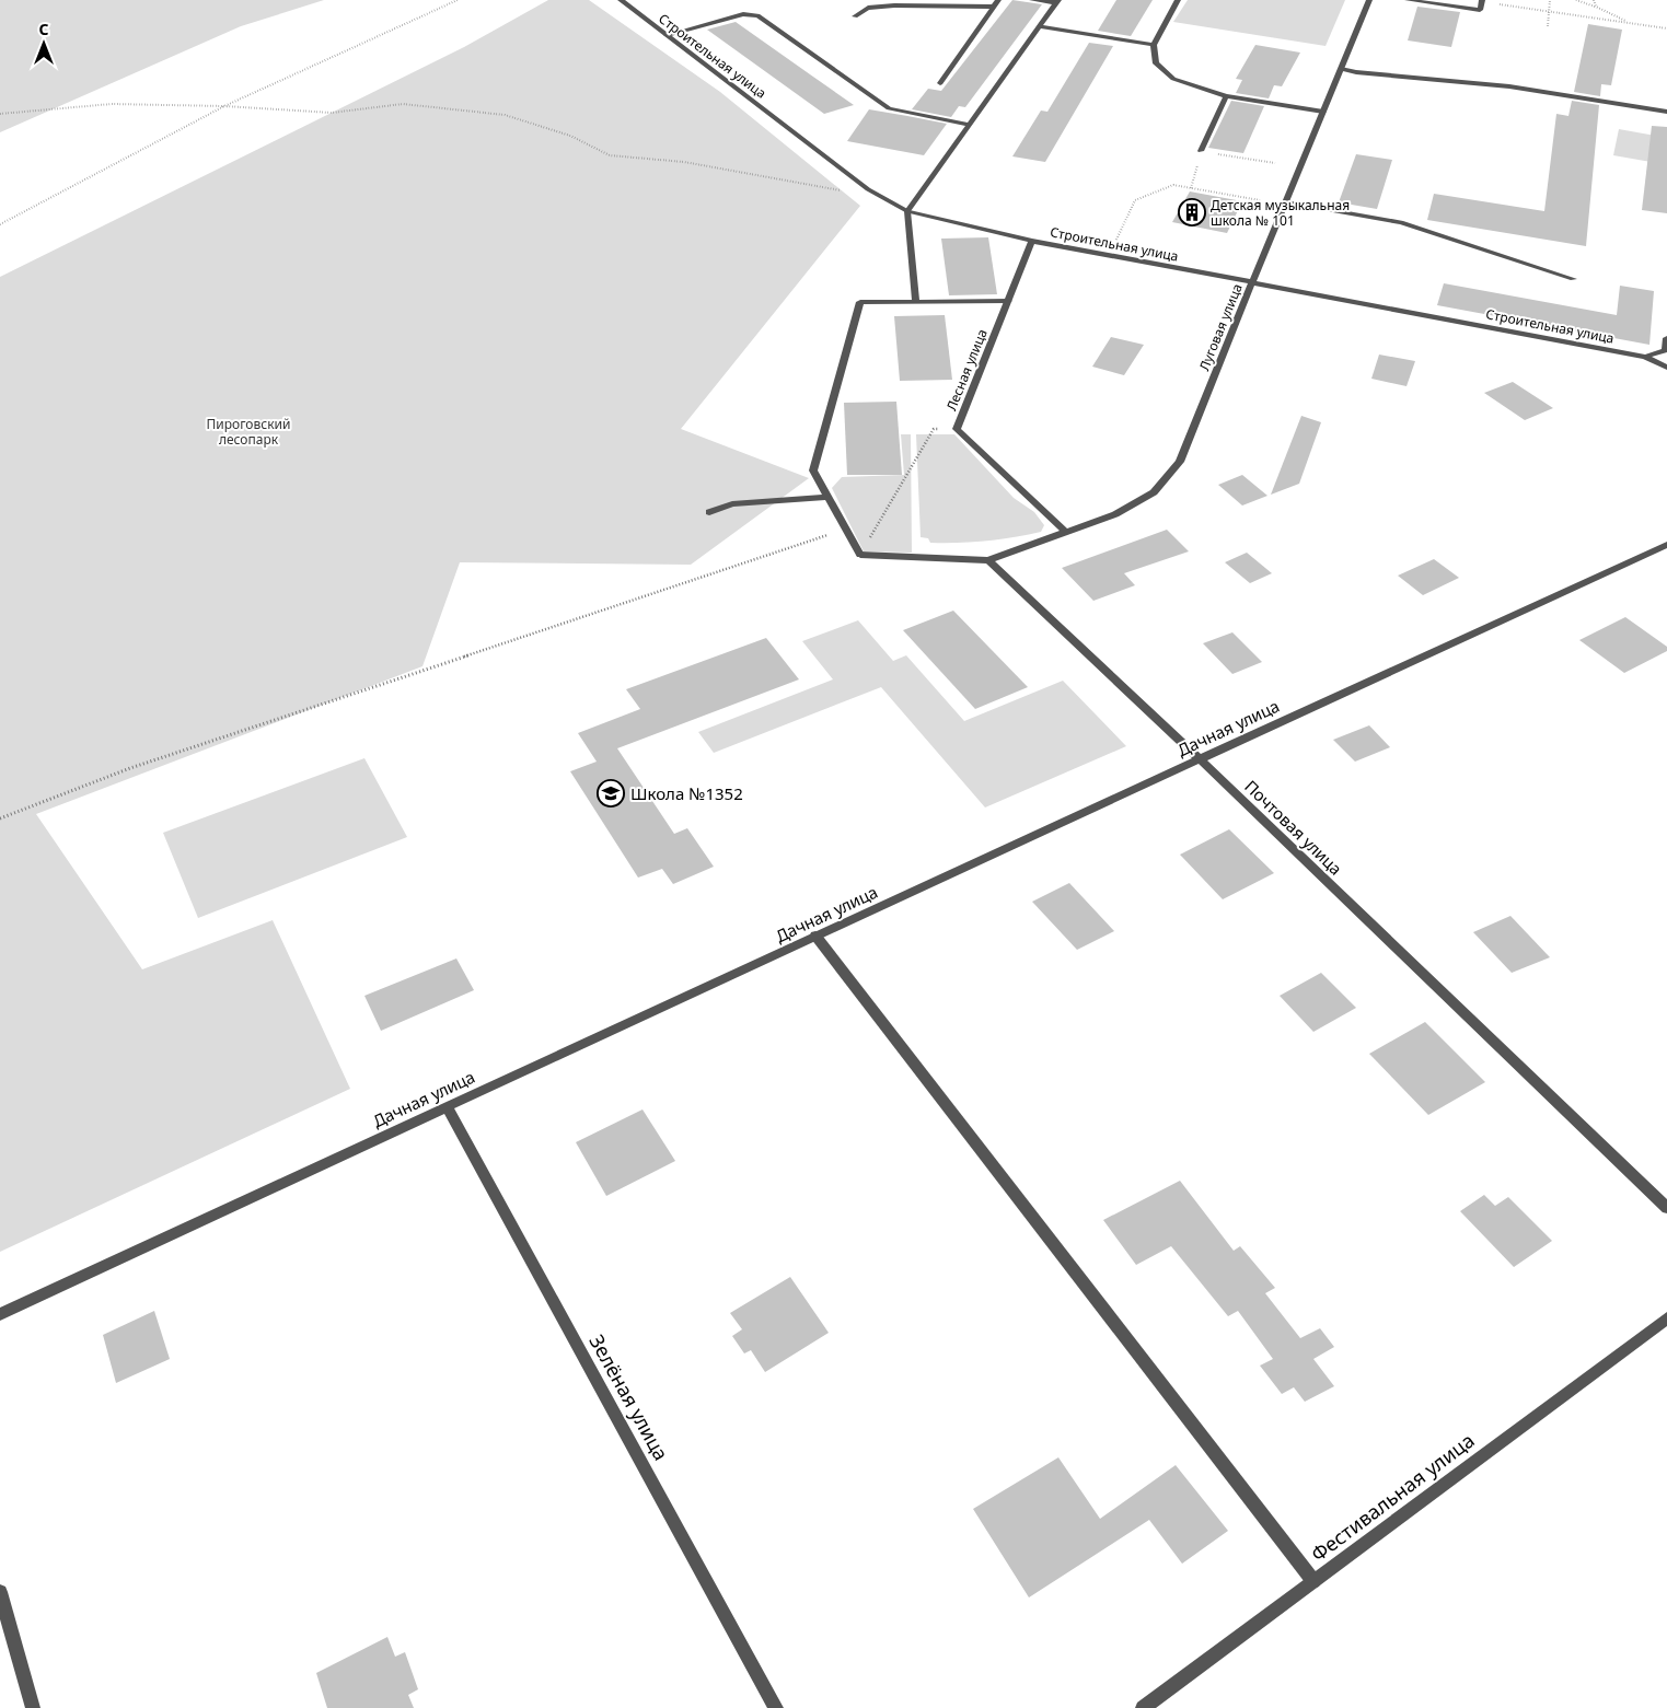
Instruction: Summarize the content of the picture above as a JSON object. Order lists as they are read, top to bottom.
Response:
{
  "streets": {
    "street": [
      "Строительная улица",
      "Луговая улица",
      "Лесная улица",
      "Дачная улица",
      "Почтовая улица",
      "Зелёная улица",
      "Фестивальная улица"
    ]
  },
  "crossings": [
    ["Строительная улица", "Луговая улица"],
    ["Строительная улица", "Лесная улица"],
    ["Луговая улица", "Лесная улица"],
    ["Луговая улица", "Почтовая улица"],
    ["Дачная улица", "Почтовая улица"],
    ["Дачная улица", "Зелёная улица"]
  ],
  "parks": ["Пироговский лесопарк"],
  "places": {
    "building": ["Детская музыкальная школа № 101"],
    "school or university": ["Школа №1352"]
  },
  "north": "top"
}
